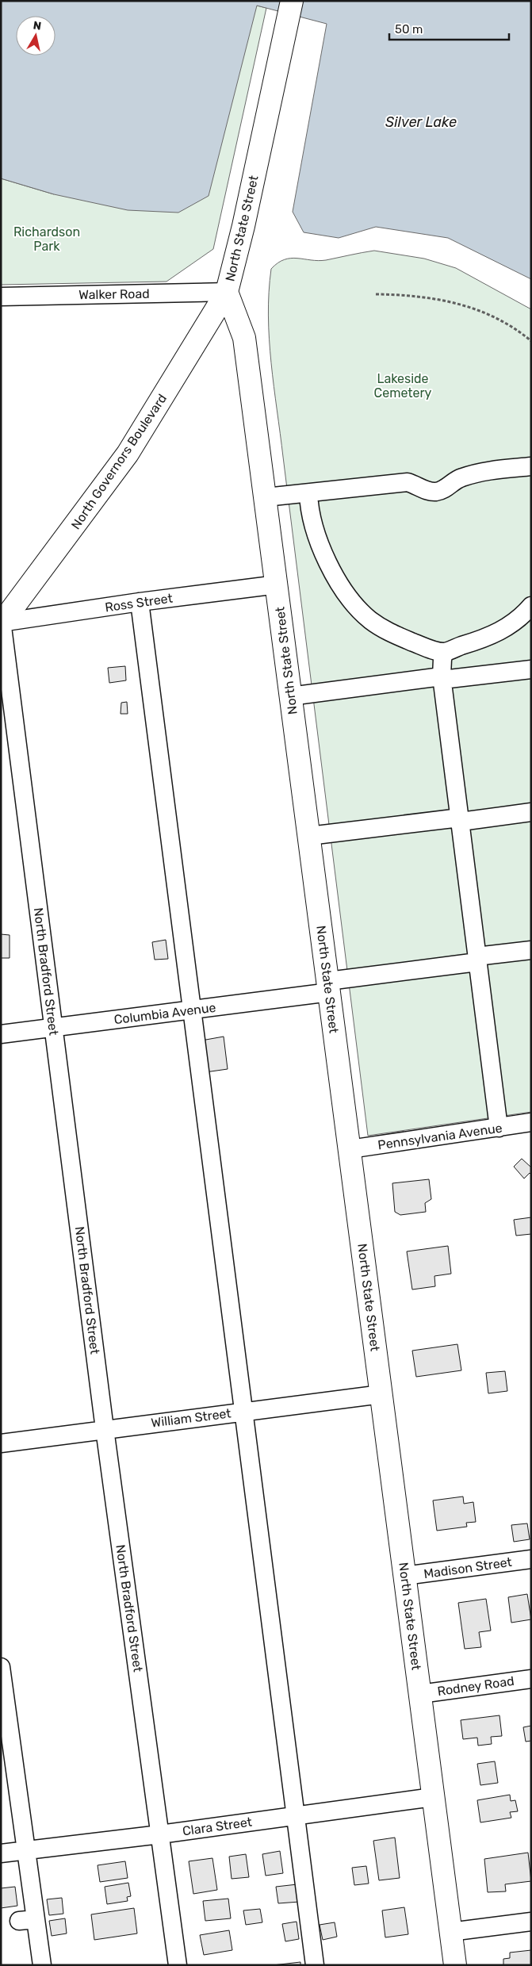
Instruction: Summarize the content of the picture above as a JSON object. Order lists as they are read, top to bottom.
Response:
{
  "streets": {
    "main road": ["North State Street", "North Governors Boulevard"],
    "street": [
      "Walker Road",
      "Ross Street",
      "North Bradford Street",
      "Columbia Avenue",
      "Pennsylvania Avenue",
      "William Street",
      "Madison Street",
      "Rodney Road",
      "Clara Street"
    ]
  },
  "crossings": [
    ["North State Street", "Walker Road"],
    ["North State Street", "North Governors Boulevard"],
    ["North State Street", "Ross Street"],
    ["North State Street", "Columbia Avenue"],
    ["North State Street", "Pennsylvania Avenue"],
    ["North State Street", "William Street"],
    ["North State Street", "Madison Street"],
    ["North State Street", "Rodney Road"],
    ["North State Street", "Clara Street"],
    ["Walker Road", "North Governors Boulevard"],
    ["North Governors Boulevard", "Ross Street"],
    ["North Governors Boulevard", "North Bradford Street"],
    ["Ross Street", "North Bradford Street"],
    ["North Bradford Street", "Columbia Avenue"],
    ["North Bradford Street", "William Street"],
    ["North Bradford Street", "Clara Street"]
  ],
  "water": ["Silver Lake"],
  "parks": ["Richardson Park", "Lakeside Cemetery"],
  "scale_bar": "50 m",
  "north": "top"
}
